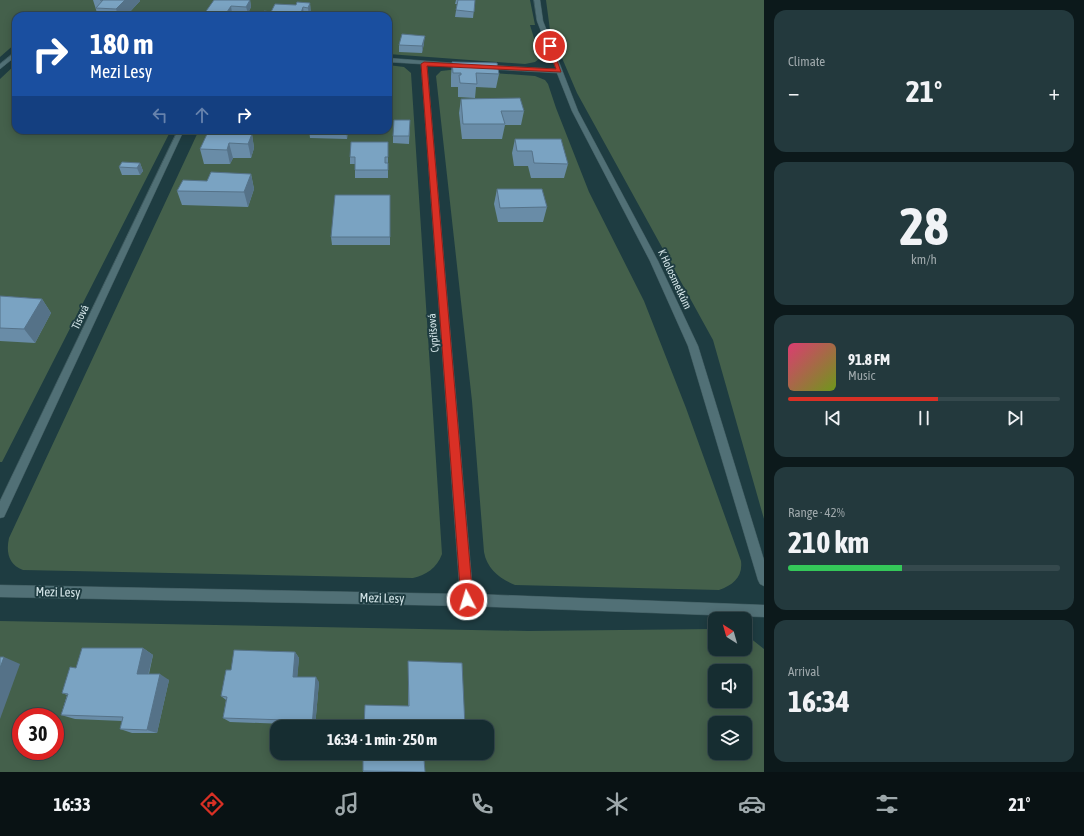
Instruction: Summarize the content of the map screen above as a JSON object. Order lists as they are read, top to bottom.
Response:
{
  "streets": {
    "street": [
      "K Holosmetkům",
      "Tisová",
      "Cypřišová",
      "Mezi Lesy"
    ]
  },
  "crossings": [
    ["Cypřišová", "Mezi Lesy"]
  ],
  "north": "top left",
  "page": {
    "tile": [
      "Climate",
      ["28", "km/h"],
      ["Range · 42%", "210 km"],
      ["Arrival", "16:34"]
    ],
    "turn": ["180 m", "Mezi Lesy"],
    "heat": ["−", "21°", "+"],
    "song": ["91.8 FM", "Music"],
    "limit": "30",
    "trip": "16:34 · 1 min · 250 m",
    "tabs": ["16:33", "21°"]
  }
}
